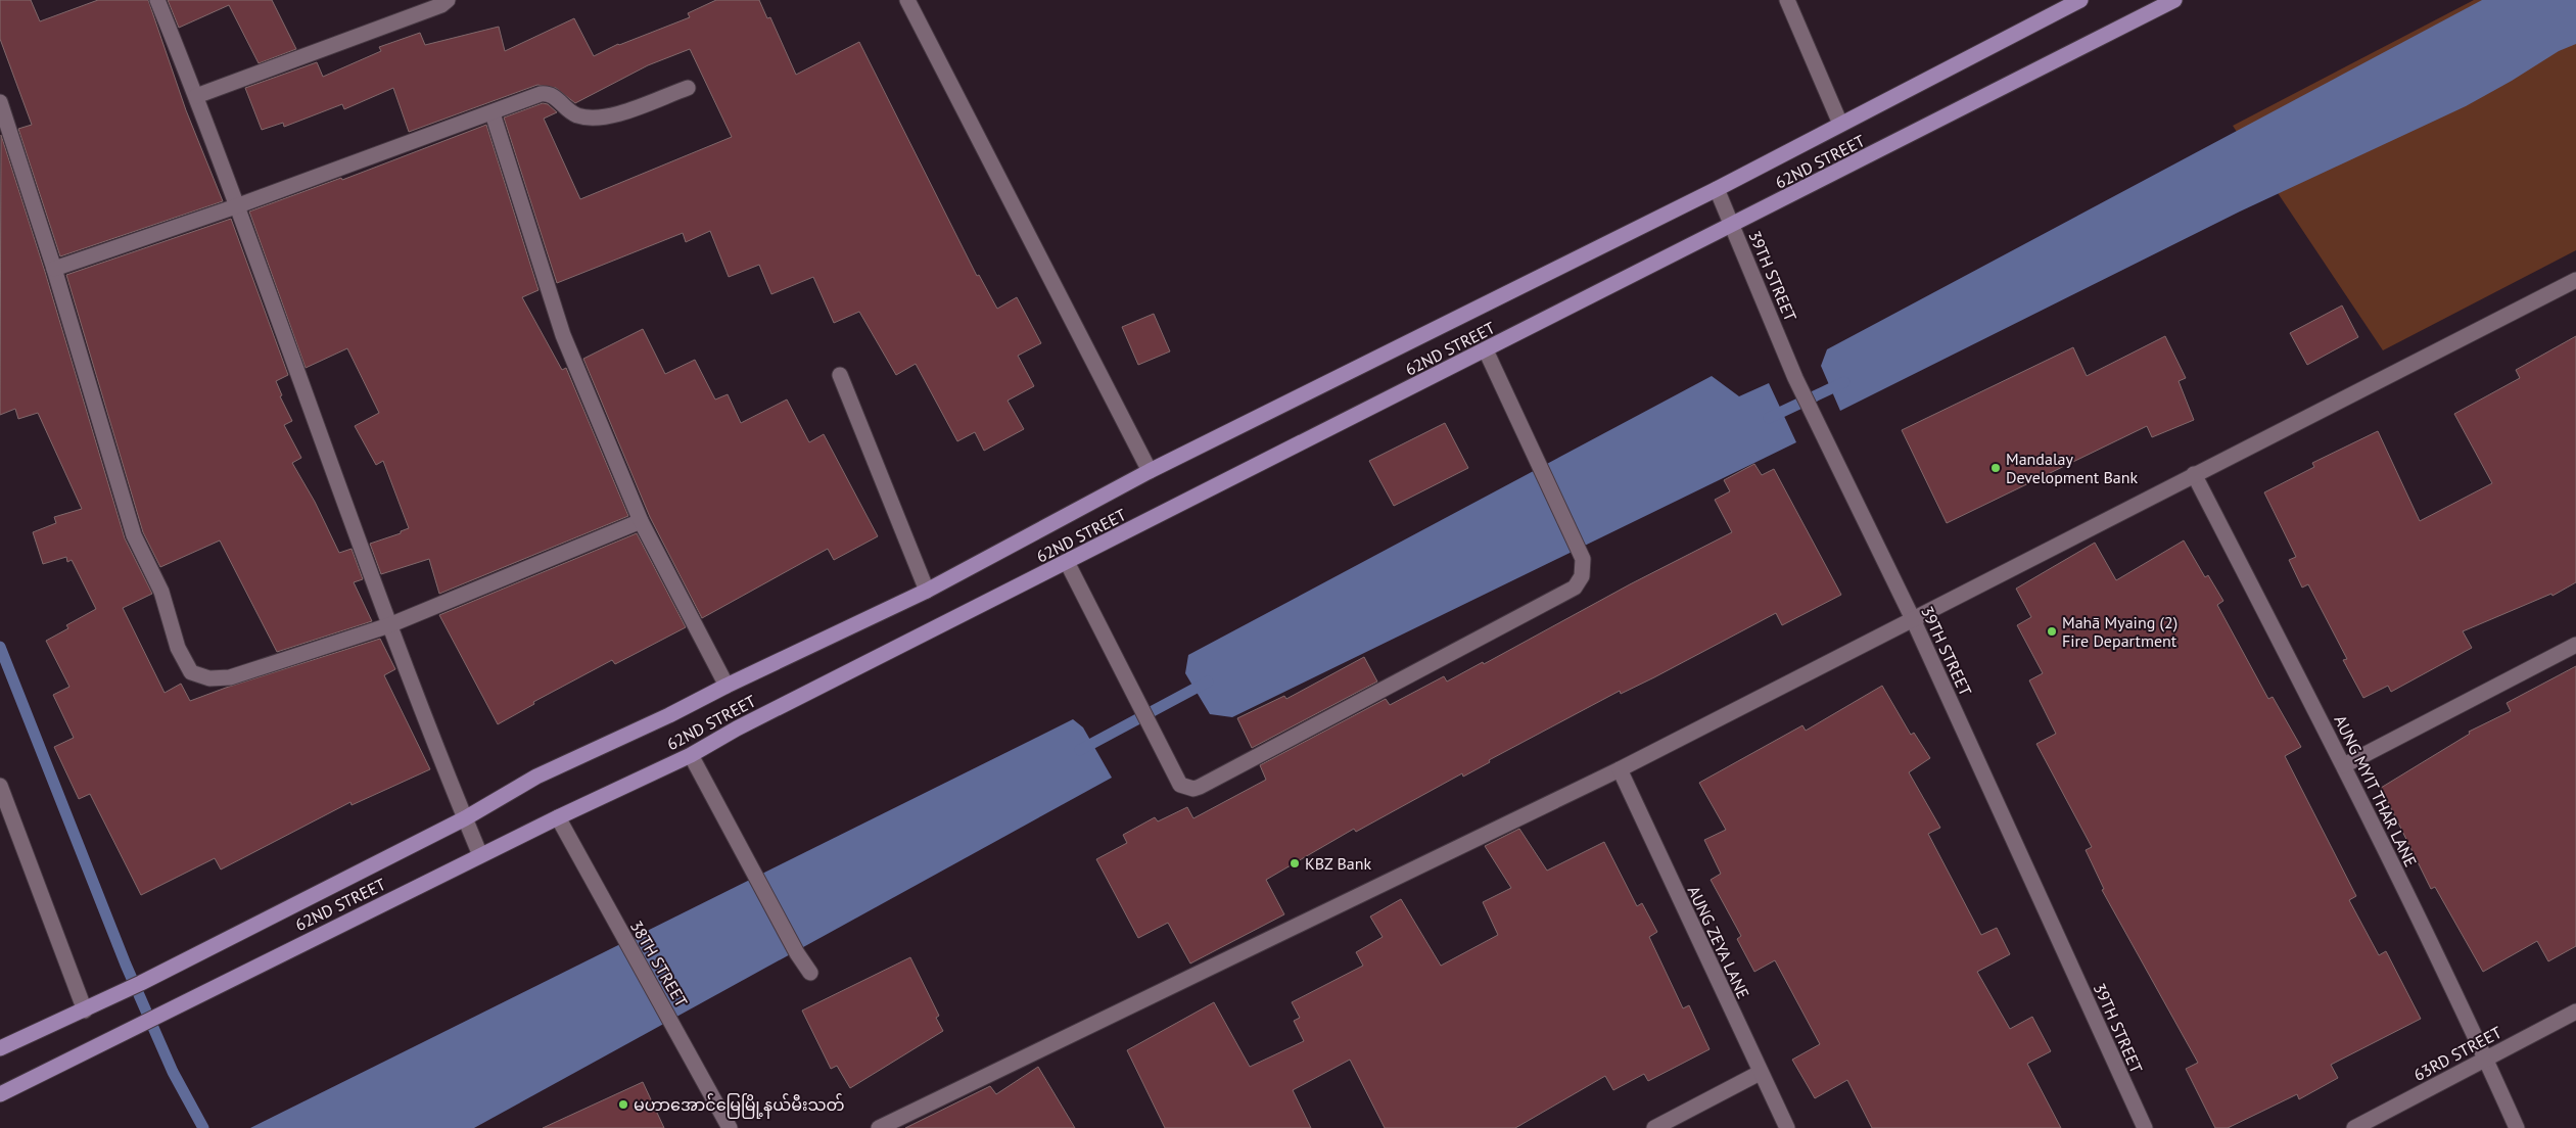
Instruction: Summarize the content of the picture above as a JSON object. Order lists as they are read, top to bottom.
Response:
{
  "streets": {
    "main road": ["62ND STREET"],
    "street": [
      "39TH STREET",
      "AUNG MYIT THAR LANE",
      "AUNG ZEYA LANE",
      "38TH STREET",
      "63RD STREET"
    ]
  },
  "crossings": [
    ["62ND STREET", "39TH STREET"],
    ["62ND STREET", "38TH STREET"],
    ["AUNG MYIT THAR LANE", "63RD STREET"]
  ],
  "places": [
    "Mandalay Development Bank",
    "Mahā Myaing (2) Fire Department",
    "KBZ Bank",
    "မဟာအောင်မြေမြို့နယ်မီးသတ်"
  ]
}
